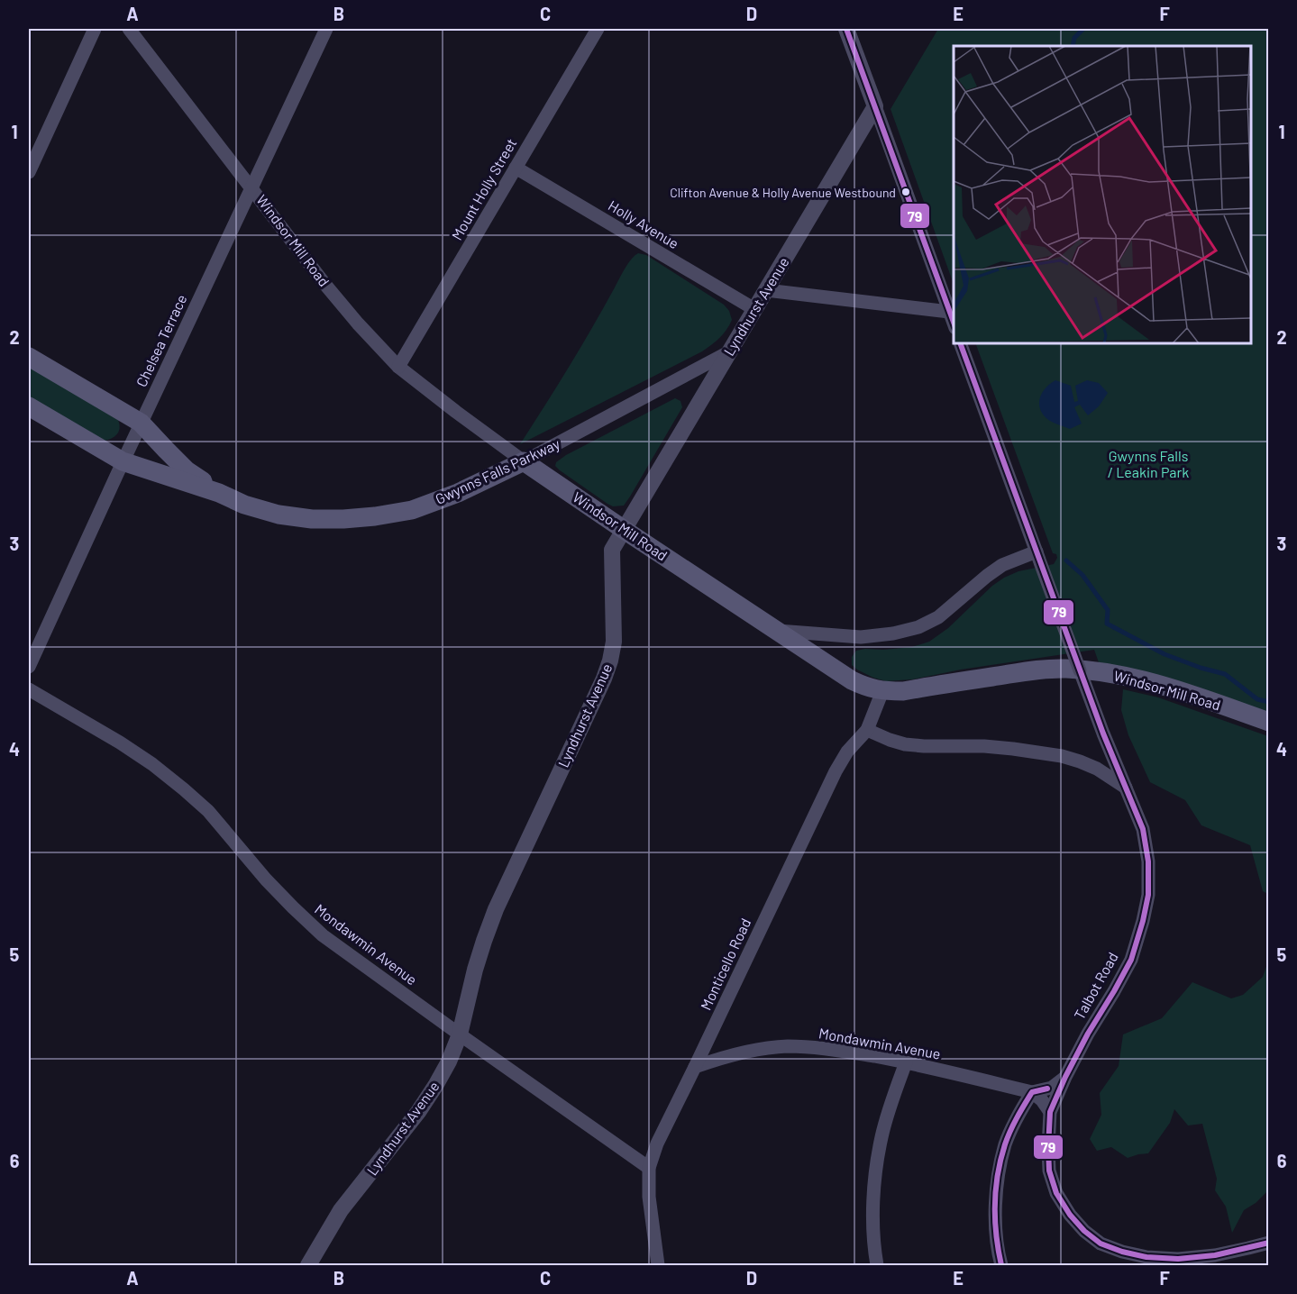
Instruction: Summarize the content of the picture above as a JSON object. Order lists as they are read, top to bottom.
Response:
{
  "streets": {
    "main road": ["Windsor Mill Road", "Gwynns Falls Parkway"],
    "street": [
      "Mount Holly Street",
      "Holly Avenue",
      "Lyndhurst Avenue",
      "Chelsea Terrace",
      "Mondawmin Avenue",
      "Monticello Road",
      "Talbot Road"
    ]
  },
  "crossings": [
    ["Mount Holly Street", "Holly Avenue"],
    ["Mount Holly Street", "Windsor Mill Road"],
    ["Holly Avenue", "Lyndhurst Avenue"],
    ["Windsor Mill Road", "Lyndhurst Avenue"],
    ["Windsor Mill Road", "Chelsea Terrace"],
    ["Windsor Mill Road", "Gwynns Falls Parkway"],
    ["Windsor Mill Road", "Monticello Road"],
    ["Lyndhurst Avenue", "Gwynns Falls Parkway"],
    ["Lyndhurst Avenue", "Mondawmin Avenue"],
    ["Chelsea Terrace", "Gwynns Falls Parkway"],
    ["Mondawmin Avenue", "Monticello Road"]
  ],
  "parks": ["Gwynns Falls / Leakin Park"],
  "places": ["Clifton Avenue & Holly Avenue Westbound"],
  "lines": ["transit line 79"],
  "grid": {
    "columns": [
      "A",
      "B",
      "C",
      "D",
      "E",
      "F"
    ],
    "rows": [
      "1",
      "2",
      "3",
      "4",
      "5",
      "6"
    ]
  }
}
